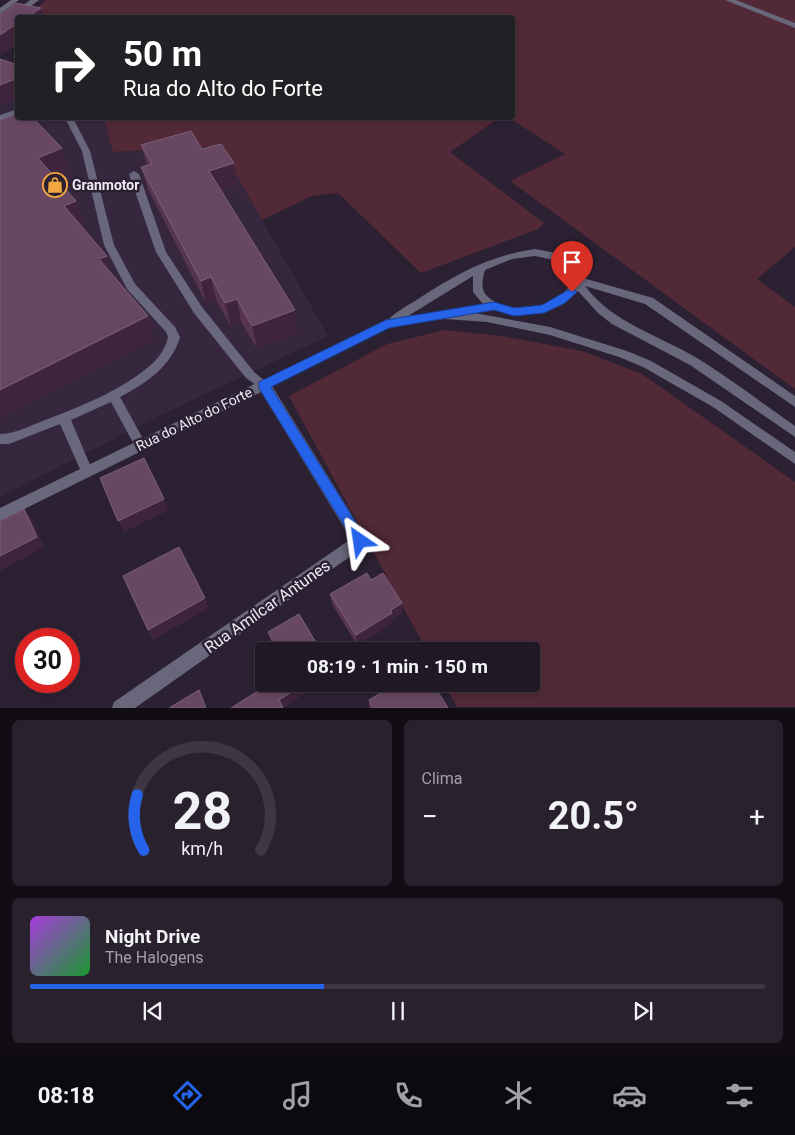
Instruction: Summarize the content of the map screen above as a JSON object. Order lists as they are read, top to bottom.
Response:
{
  "streets": {
    "street": ["Rua do Alto do Forte", "Rua Amílcar Antunes"]
  },
  "crossings": [
    ["Rua do Alto do Forte", "Rua Amílcar Antunes"]
  ],
  "places": {
    "shop": ["Granmotor"]
  },
  "page": {
    "turn": ["50 m", "Rua do Alto do Forte"],
    "limit": "30",
    "trip": "08:19 · 1 min · 150 m",
    "tile": "Clima",
    "heat": ["−", "20.5°", "+"],
    "song": ["Night Drive", "The Halogens"],
    "tabs": "08:18",
    "gauge": ["28", "km/h"]
  }
}
